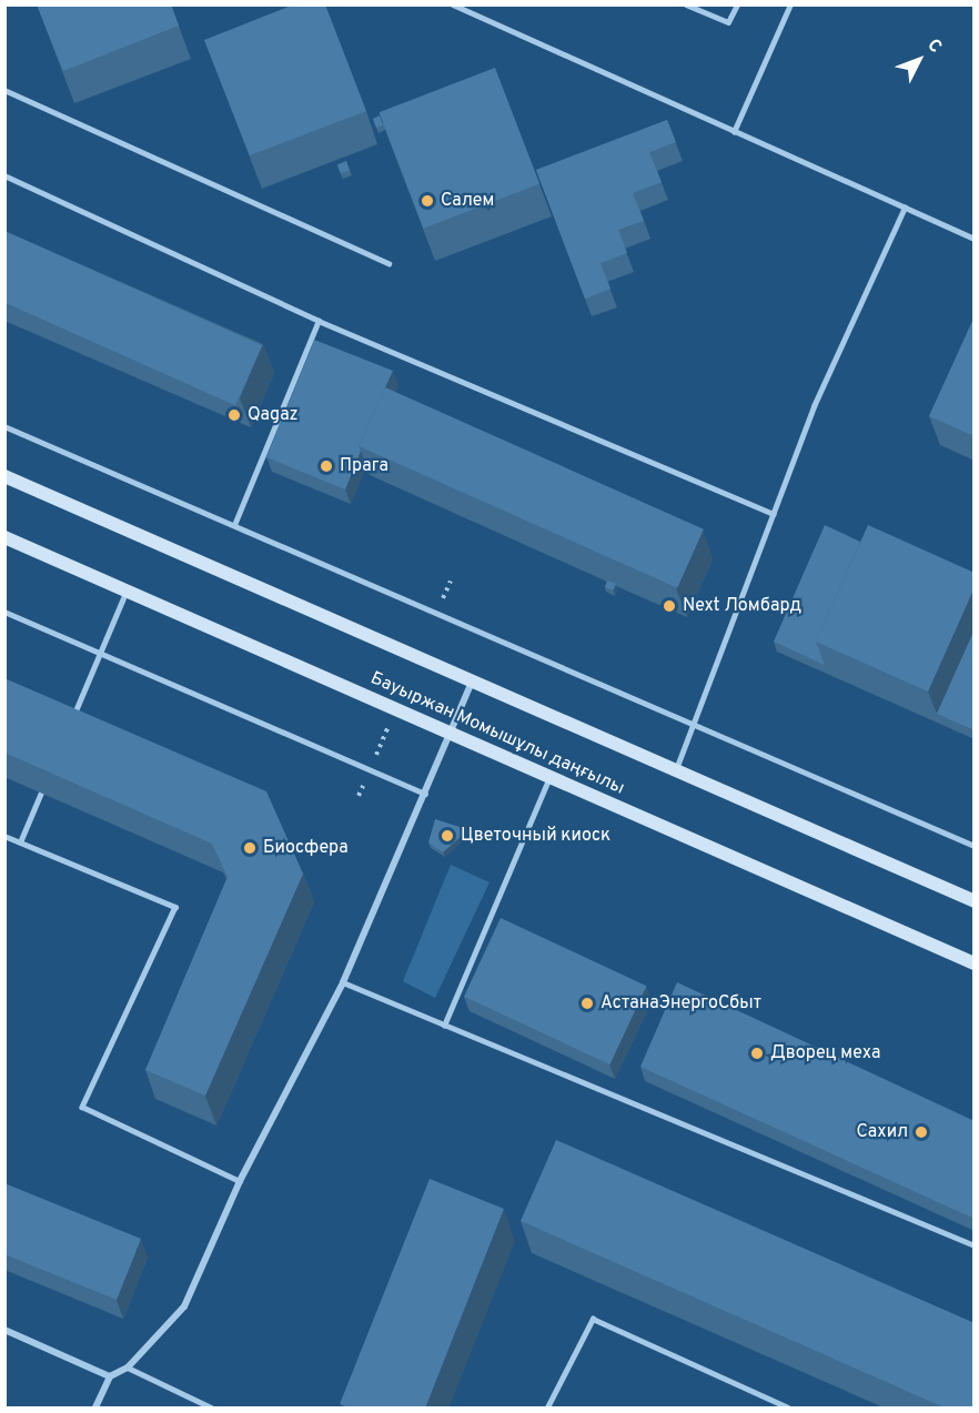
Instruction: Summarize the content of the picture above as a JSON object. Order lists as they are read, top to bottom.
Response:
{
  "streets": {
    "main road": ["Бауыржан Момышұлы даңғылы"]
  },
  "places": [
    "Салем",
    "Qagaz",
    "Прага",
    "Next Ломбард",
    "Цветочный киоск",
    "Биосфера",
    "АстанаЭнергоСбыт",
    "Дворец меха",
    "Сахил"
  ],
  "north": "top right"
}
